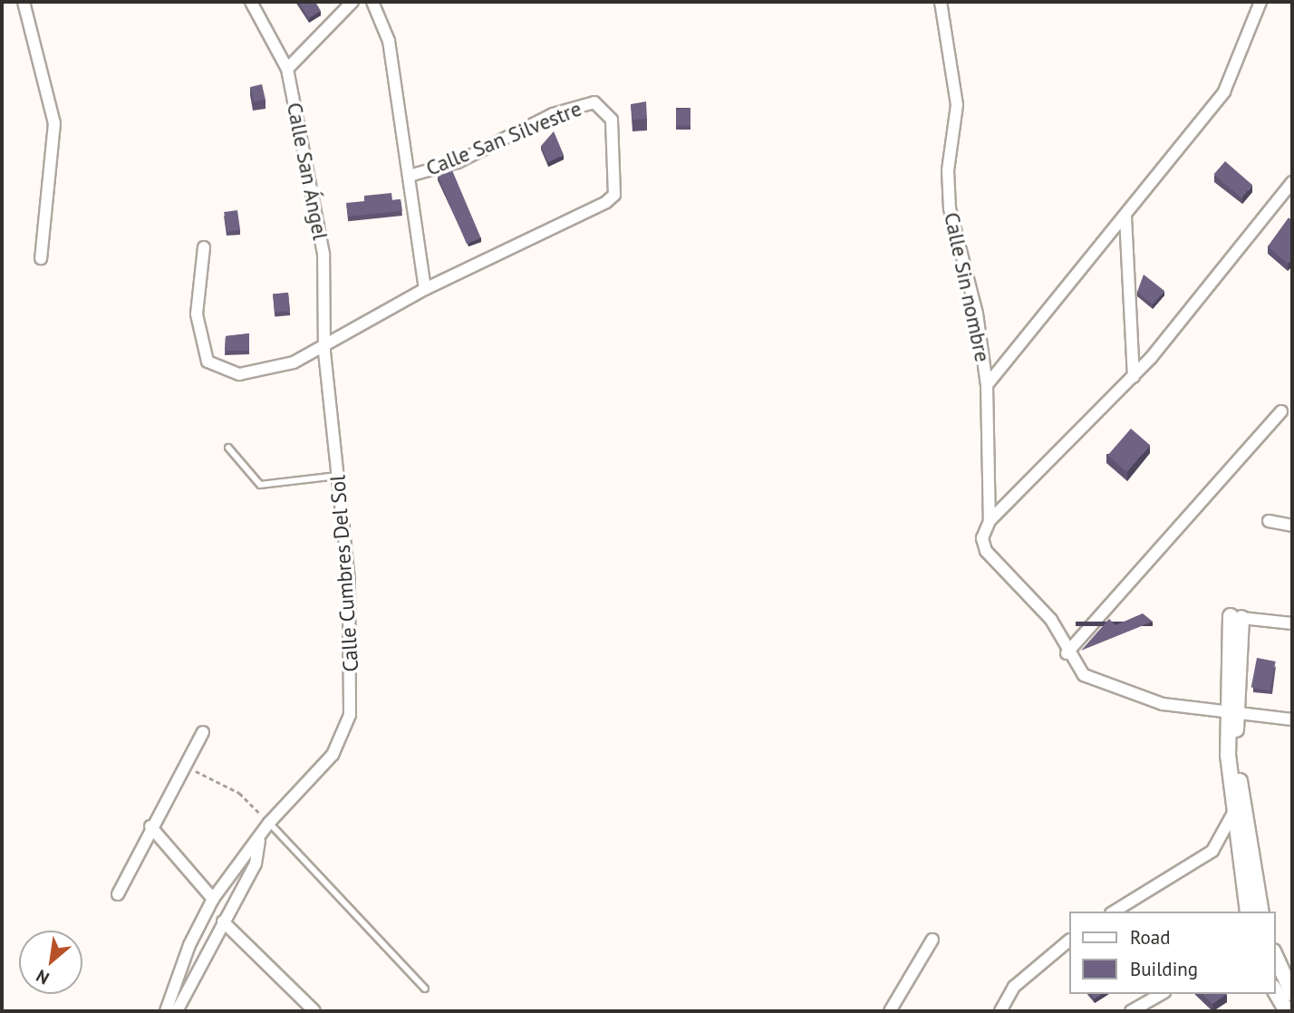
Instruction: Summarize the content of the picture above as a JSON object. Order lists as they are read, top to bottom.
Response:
{
  "streets": {
    "street": [
      "Calle San Silvestre",
      "Calle San Ángel",
      "Calle Sin nombre",
      "Calle Cumbres Del Sol"
    ]
  },
  "crossings": [
    ["Calle San Ángel", "Calle Cumbres Del Sol"]
  ],
  "legend": ["Road", "Building"],
  "north": "bottom left"
}
